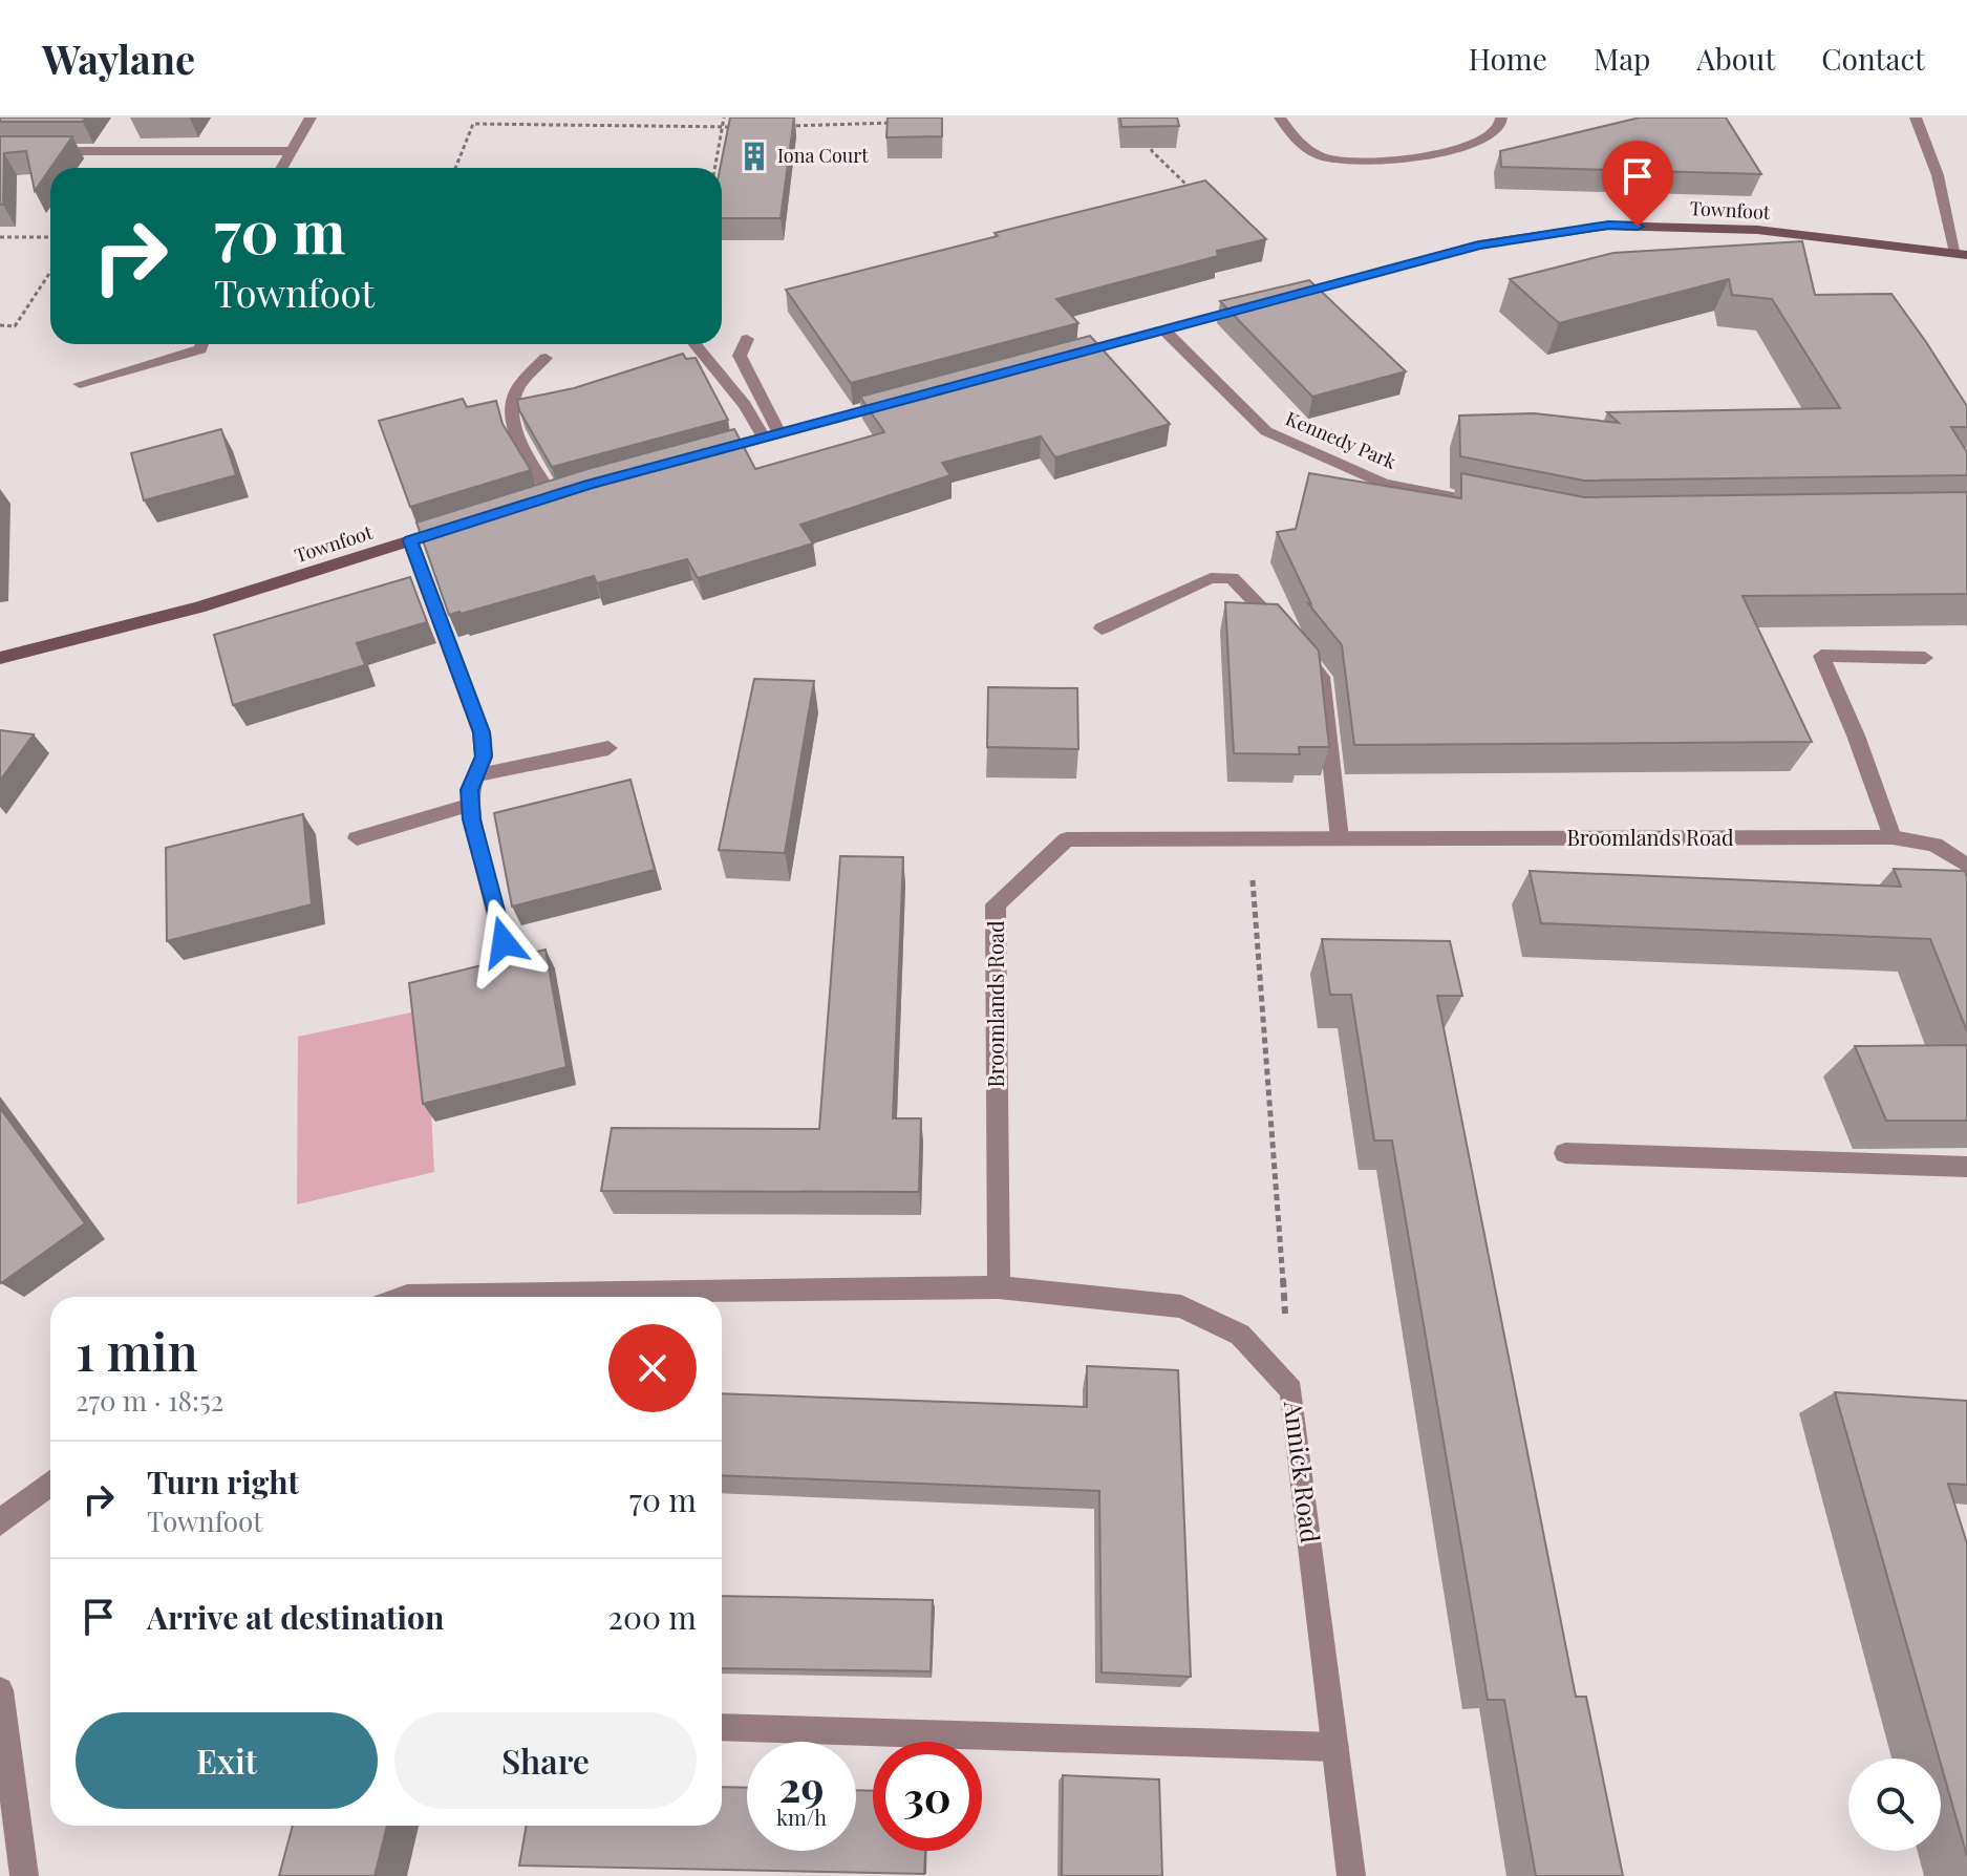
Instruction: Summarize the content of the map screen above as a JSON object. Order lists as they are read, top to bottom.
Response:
{
  "streets": {
    "main road": ["Townfoot"],
    "street": ["Kennedy Park", "Broomlands Road", "Annick Road"]
  },
  "crossings": [
    ["Townfoot", "Kennedy Park"],
    ["Broomlands Road", "Annick Road"]
  ],
  "places": {
    "building": ["Iona Court"]
  },
  "page": {
    "header": "Waylane",
    "nav": [
      "Home",
      "Map",
      "About",
      "Contact"
    ],
    "turn": ["70 m", "Townfoot"],
    "heading": ["1 min", "270 m · 18:52"],
    "list": [
      {
        "name": "Turn right",
        "note": "Townfoot",
        "value": "70 m"
      },
      {
        "name": "Arrive at destination",
        "value": "200 m"
      }
    ],
    "buttons": ["Exit", "Share"],
    "speed": "29 km/h",
    "limit": "30"
  }
}
